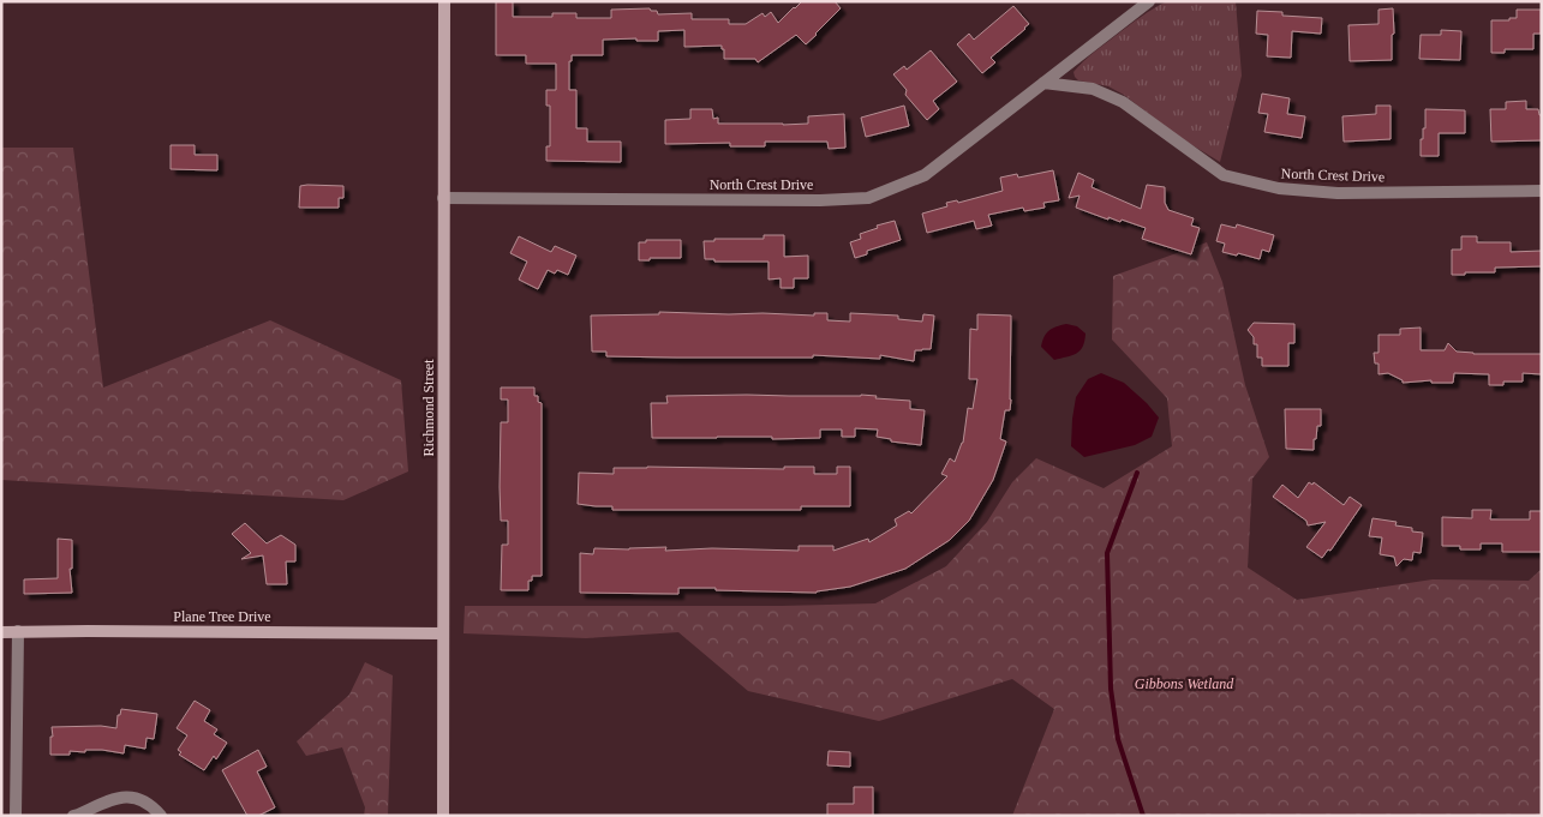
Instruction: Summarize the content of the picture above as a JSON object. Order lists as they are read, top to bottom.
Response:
{
  "streets": {
    "main road": ["Richmond Street", "Plane Tree Drive"],
    "street": ["North Crest Drive"]
  },
  "crossings": [
    ["North Crest Drive", "Richmond Street"],
    ["Richmond Street", "Plane Tree Drive"]
  ],
  "parks": ["Gibbons Wetland"]
}
